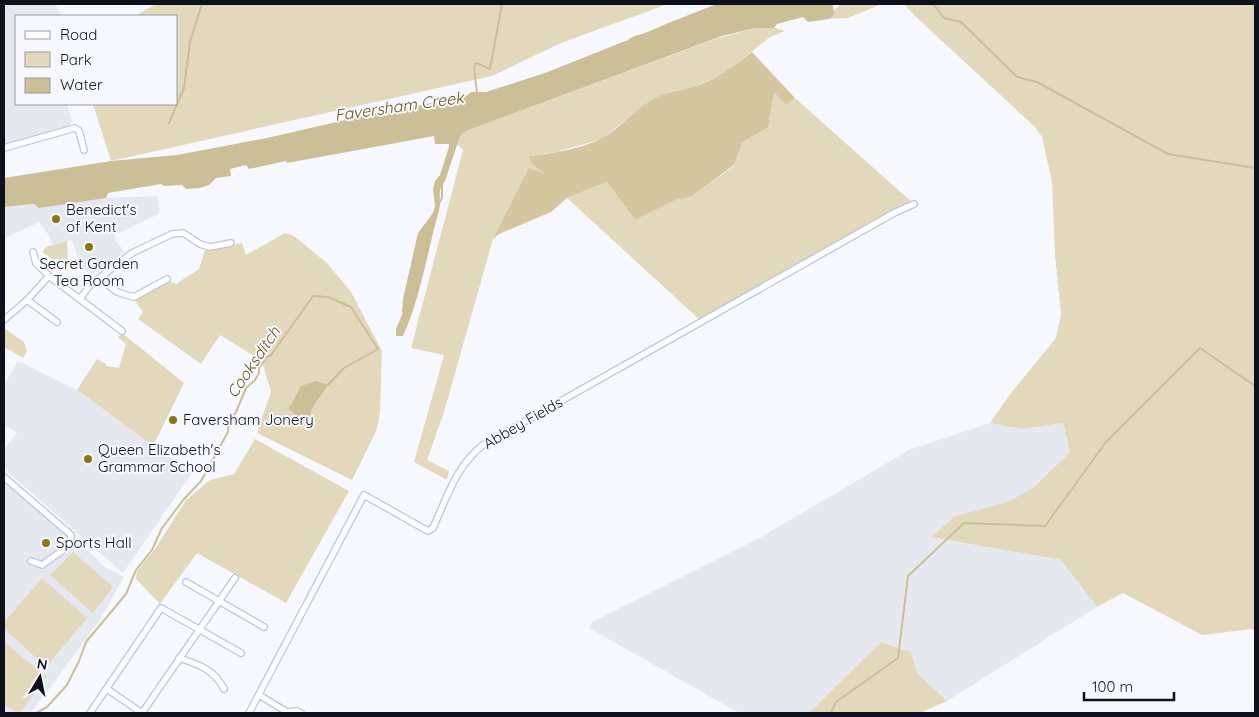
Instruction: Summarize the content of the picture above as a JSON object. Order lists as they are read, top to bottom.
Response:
{
  "streets": {
    "street": ["Abbey Fields"]
  },
  "water": ["Faversham Creek", "Cooksditch"],
  "places": [
    "Benedict's of Kent",
    "Secret Garden Tea Room",
    "Faversham Jonery",
    "Queen Elizabeth's Grammar School",
    "Sports Hall"
  ],
  "legend": ["Road", "Park", "Water"],
  "scale_bar": "100 m",
  "north": "top"
}
